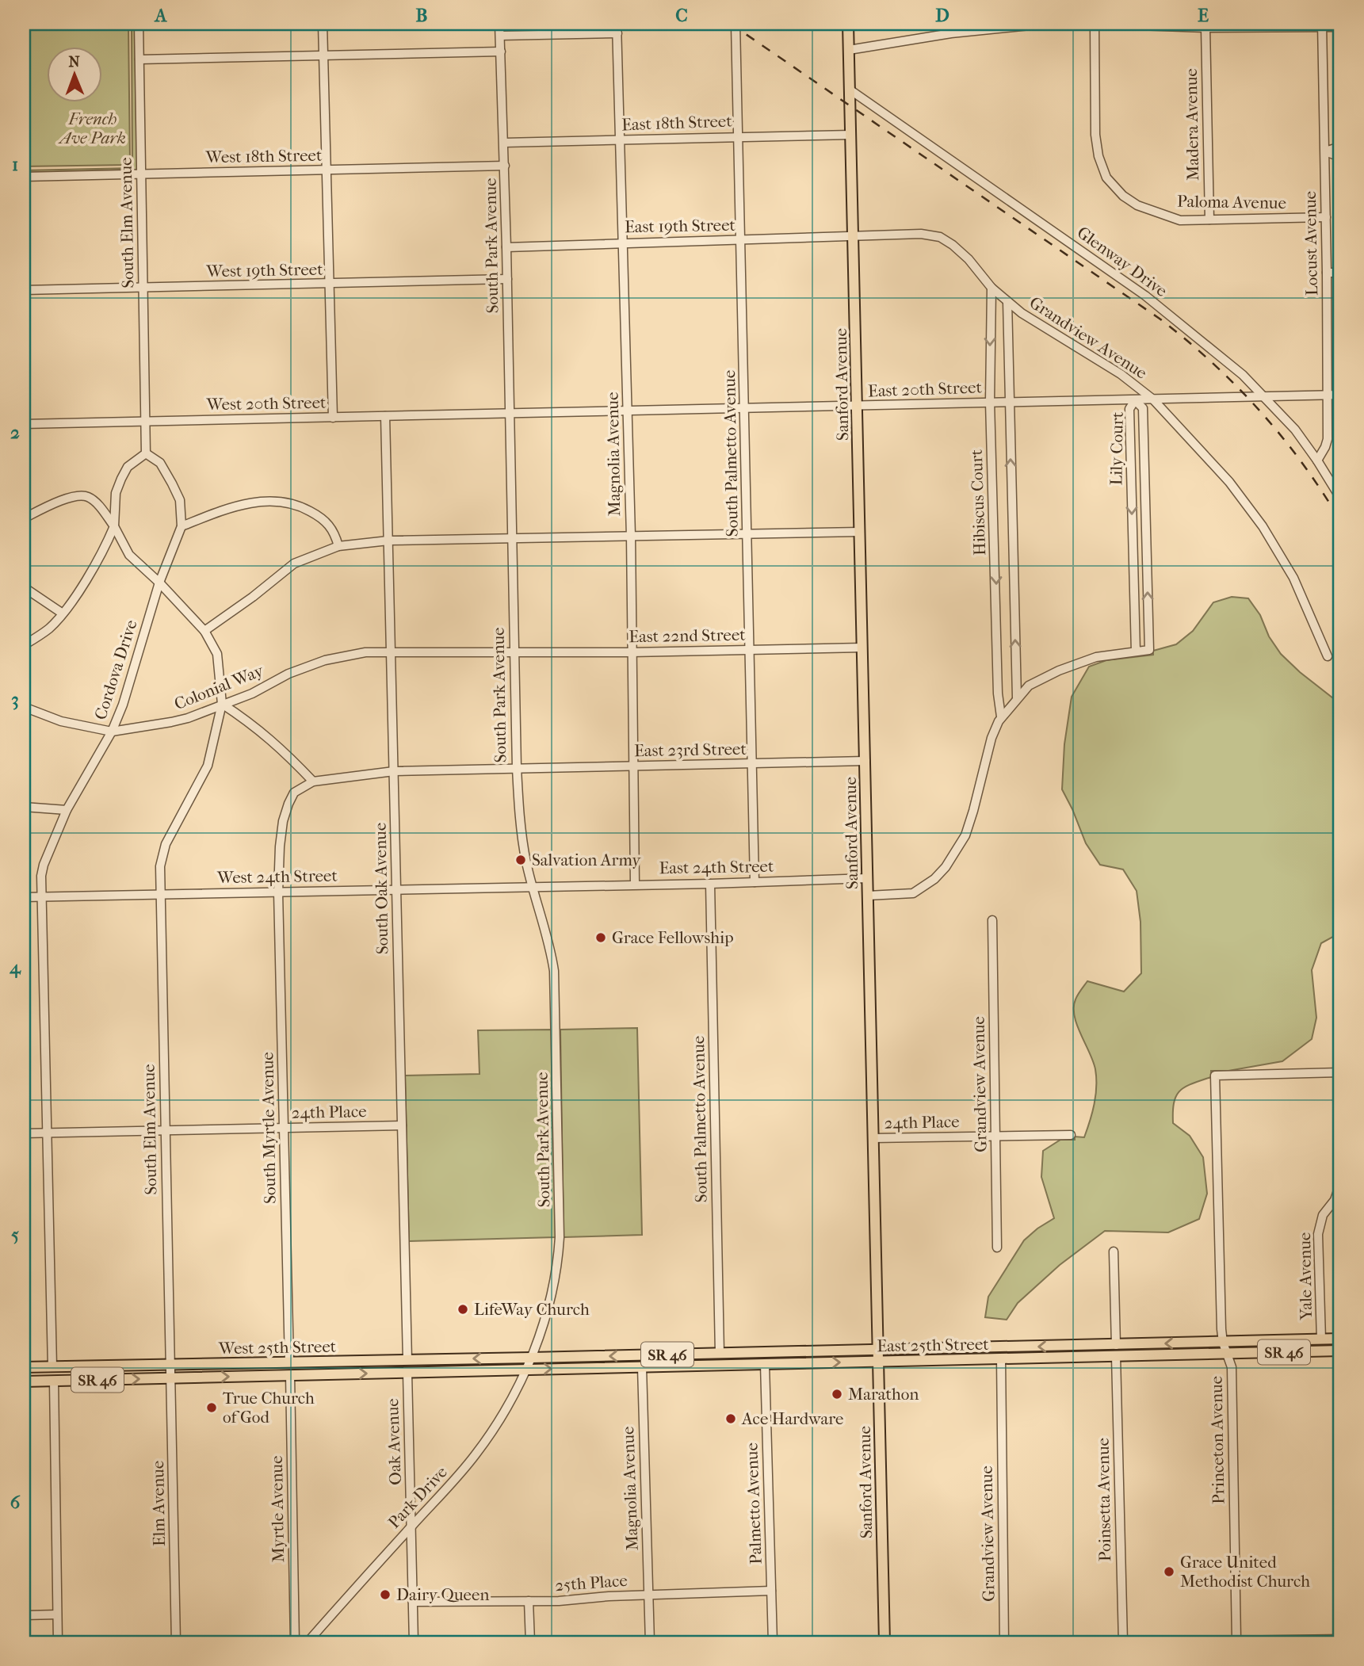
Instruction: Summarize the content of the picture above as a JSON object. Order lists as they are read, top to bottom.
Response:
{
  "streets": {
    "main road": [
      "Sanford Avenue",
      "East 25th Street",
      "West 25th Street",
      "SR 46"
    ],
    "street": [
      "East 18th Street",
      "Madera Avenue",
      "West 18th Street",
      "Paloma Avenue",
      "South Elm Avenue",
      "East 19th Street",
      "Locust Avenue",
      "South Park Avenue",
      "Glenway Drive",
      "West 19th Street",
      "Grandview Avenue",
      "East 20th Street",
      "West 20th Street",
      "Lily Court",
      "South Palmetto Avenue",
      "Magnolia Avenue",
      "Hibiscus Court",
      "East 22nd Street",
      "Cordova Drive",
      "Colonial Way",
      "East 23rd Street",
      "East 24th Street",
      "West 24th Street",
      "South Oak Avenue",
      "24th Place",
      "South Myrtle Avenue",
      "Yale Avenue",
      "Princeton Avenue",
      "Oak Avenue",
      "Park Drive",
      "Poinsetta Avenue",
      "Elm Avenue",
      "Palmetto Avenue",
      "Myrtle Avenue",
      "25th Place"
    ]
  },
  "crossings": [
    ["East 18th Street", "South Park Avenue"],
    ["East 18th Street", "Sanford Avenue"],
    ["East 18th Street", "South Palmetto Avenue"],
    ["East 18th Street", "Magnolia Avenue"],
    ["Madera Avenue", "Paloma Avenue"],
    ["West 18th Street", "South Elm Avenue"],
    ["West 18th Street", "South Park Avenue"],
    ["Paloma Avenue", "Locust Avenue"],
    ["South Elm Avenue", "West 19th Street"],
    ["South Elm Avenue", "West 20th Street"],
    ["South Elm Avenue", "Cordova Drive"],
    ["South Elm Avenue", "Colonial Way"],
    ["South Elm Avenue", "West 24th Street"],
    ["South Elm Avenue", "24th Place"],
    ["South Elm Avenue", "West 25th Street"],
    ["South Elm Avenue", "Elm Avenue"],
    ["East 19th Street", "South Park Avenue"],
    ["East 19th Street", "Grandview Avenue"],
    ["East 19th Street", "Sanford Avenue"],
    ["East 19th Street", "South Palmetto Avenue"],
    ["East 19th Street", "Magnolia Avenue"],
    ["Locust Avenue", "Glenway Drive"],
    ["Locust Avenue", "East 20th Street"],
    ["South Park Avenue", "West 19th Street"],
    ["South Park Avenue", "East 20th Street"],
    ["South Park Avenue", "West 20th Street"],
    ["South Park Avenue", "East 22nd Street"],
    ["South Park Avenue", "East 23rd Street"],
    ["South Park Avenue", "East 24th Street"],
    ["South Park Avenue", "West 24th Street"],
    ["South Park Avenue", "East 25th Street"],
    ["South Park Avenue", "West 25th Street"],
    ["South Park Avenue", "Park Drive"],
    ["Glenway Drive", "Sanford Avenue"],
    ["Glenway Drive", "East 20th Street"],
    ["Grandview Avenue", "Sanford Avenue"],
    ["Grandview Avenue", "East 20th Street"],
    ["Grandview Avenue", "Hibiscus Court"],
    ["Grandview Avenue", "24th Place"],
    ["Grandview Avenue", "East 25th Street"],
    ["Sanford Avenue", "East 20th Street"],
    ["Sanford Avenue", "East 22nd Street"],
    ["Sanford Avenue", "East 23rd Street"],
    ["Sanford Avenue", "East 24th Street"],
    ["Sanford Avenue", "24th Place"],
    ["Sanford Avenue", "East 25th Street"],
    ["East 20th Street", "West 20th Street"],
    ["East 20th Street", "Lily Court"],
    ["East 20th Street", "South Palmetto Avenue"],
    ["East 20th Street", "Magnolia Avenue"],
    ["East 20th Street", "Hibiscus Court"],
    ["West 20th Street", "South Oak Avenue"],
    ["South Palmetto Avenue", "East 22nd Street"],
    ["South Palmetto Avenue", "East 23rd Street"],
    ["South Palmetto Avenue", "East 24th Street"],
    ["South Palmetto Avenue", "East 25th Street"],
    ["Magnolia Avenue", "East 22nd Street"],
    ["Magnolia Avenue", "East 23rd Street"],
    ["Magnolia Avenue", "East 24th Street"],
    ["Magnolia Avenue", "East 25th Street"],
    ["Magnolia Avenue", "25th Place"],
    ["East 22nd Street", "Colonial Way"],
    ["East 22nd Street", "South Oak Avenue"],
    ["Cordova Drive", "Colonial Way"],
    ["Cordova Drive", "West 24th Street"],
    ["Cordova Drive", "24th Place"],
    ["Cordova Drive", "West 25th Street"],
    ["Colonial Way", "South Oak Avenue"],
    ["East 23rd Street", "South Oak Avenue"],
    ["East 23rd Street", "South Myrtle Avenue"],
    ["East 24th Street", "West 24th Street"],
    ["West 24th Street", "South Oak Avenue"],
    ["West 24th Street", "South Myrtle Avenue"],
    ["South Oak Avenue", "24th Place"],
    ["South Oak Avenue", "West 25th Street"],
    ["24th Place", "South Myrtle Avenue"],
    ["South Myrtle Avenue", "West 25th Street"],
    ["Yale Avenue", "East 25th Street"],
    ["East 25th Street", "West 25th Street"],
    ["East 25th Street", "Princeton Avenue"],
    ["East 25th Street", "Park Drive"],
    ["East 25th Street", "Poinsetta Avenue"],
    ["East 25th Street", "Palmetto Avenue"],
    ["West 25th Street", "Oak Avenue"],
    ["West 25th Street", "Park Drive"],
    ["West 25th Street", "Elm Avenue"],
    ["West 25th Street", "Myrtle Avenue"],
    ["Oak Avenue", "Park Drive"],
    ["Oak Avenue", "25th Place"],
    ["Palmetto Avenue", "25th Place"]
  ],
  "parks": ["French Ave Park"],
  "places": [
    "Salvation Army",
    "Grace Fellowship",
    "LifeWay Church",
    "Marathon",
    "True Church of God",
    "Ace Hardware",
    "Grace United Methodist Church",
    "Dairy Queen"
  ],
  "north": "top",
  "grid": {
    "columns": [
      "A",
      "B",
      "C",
      "D",
      "E"
    ],
    "rows": [
      "1",
      "2",
      "3",
      "4",
      "5",
      "6"
    ]
  }
}
